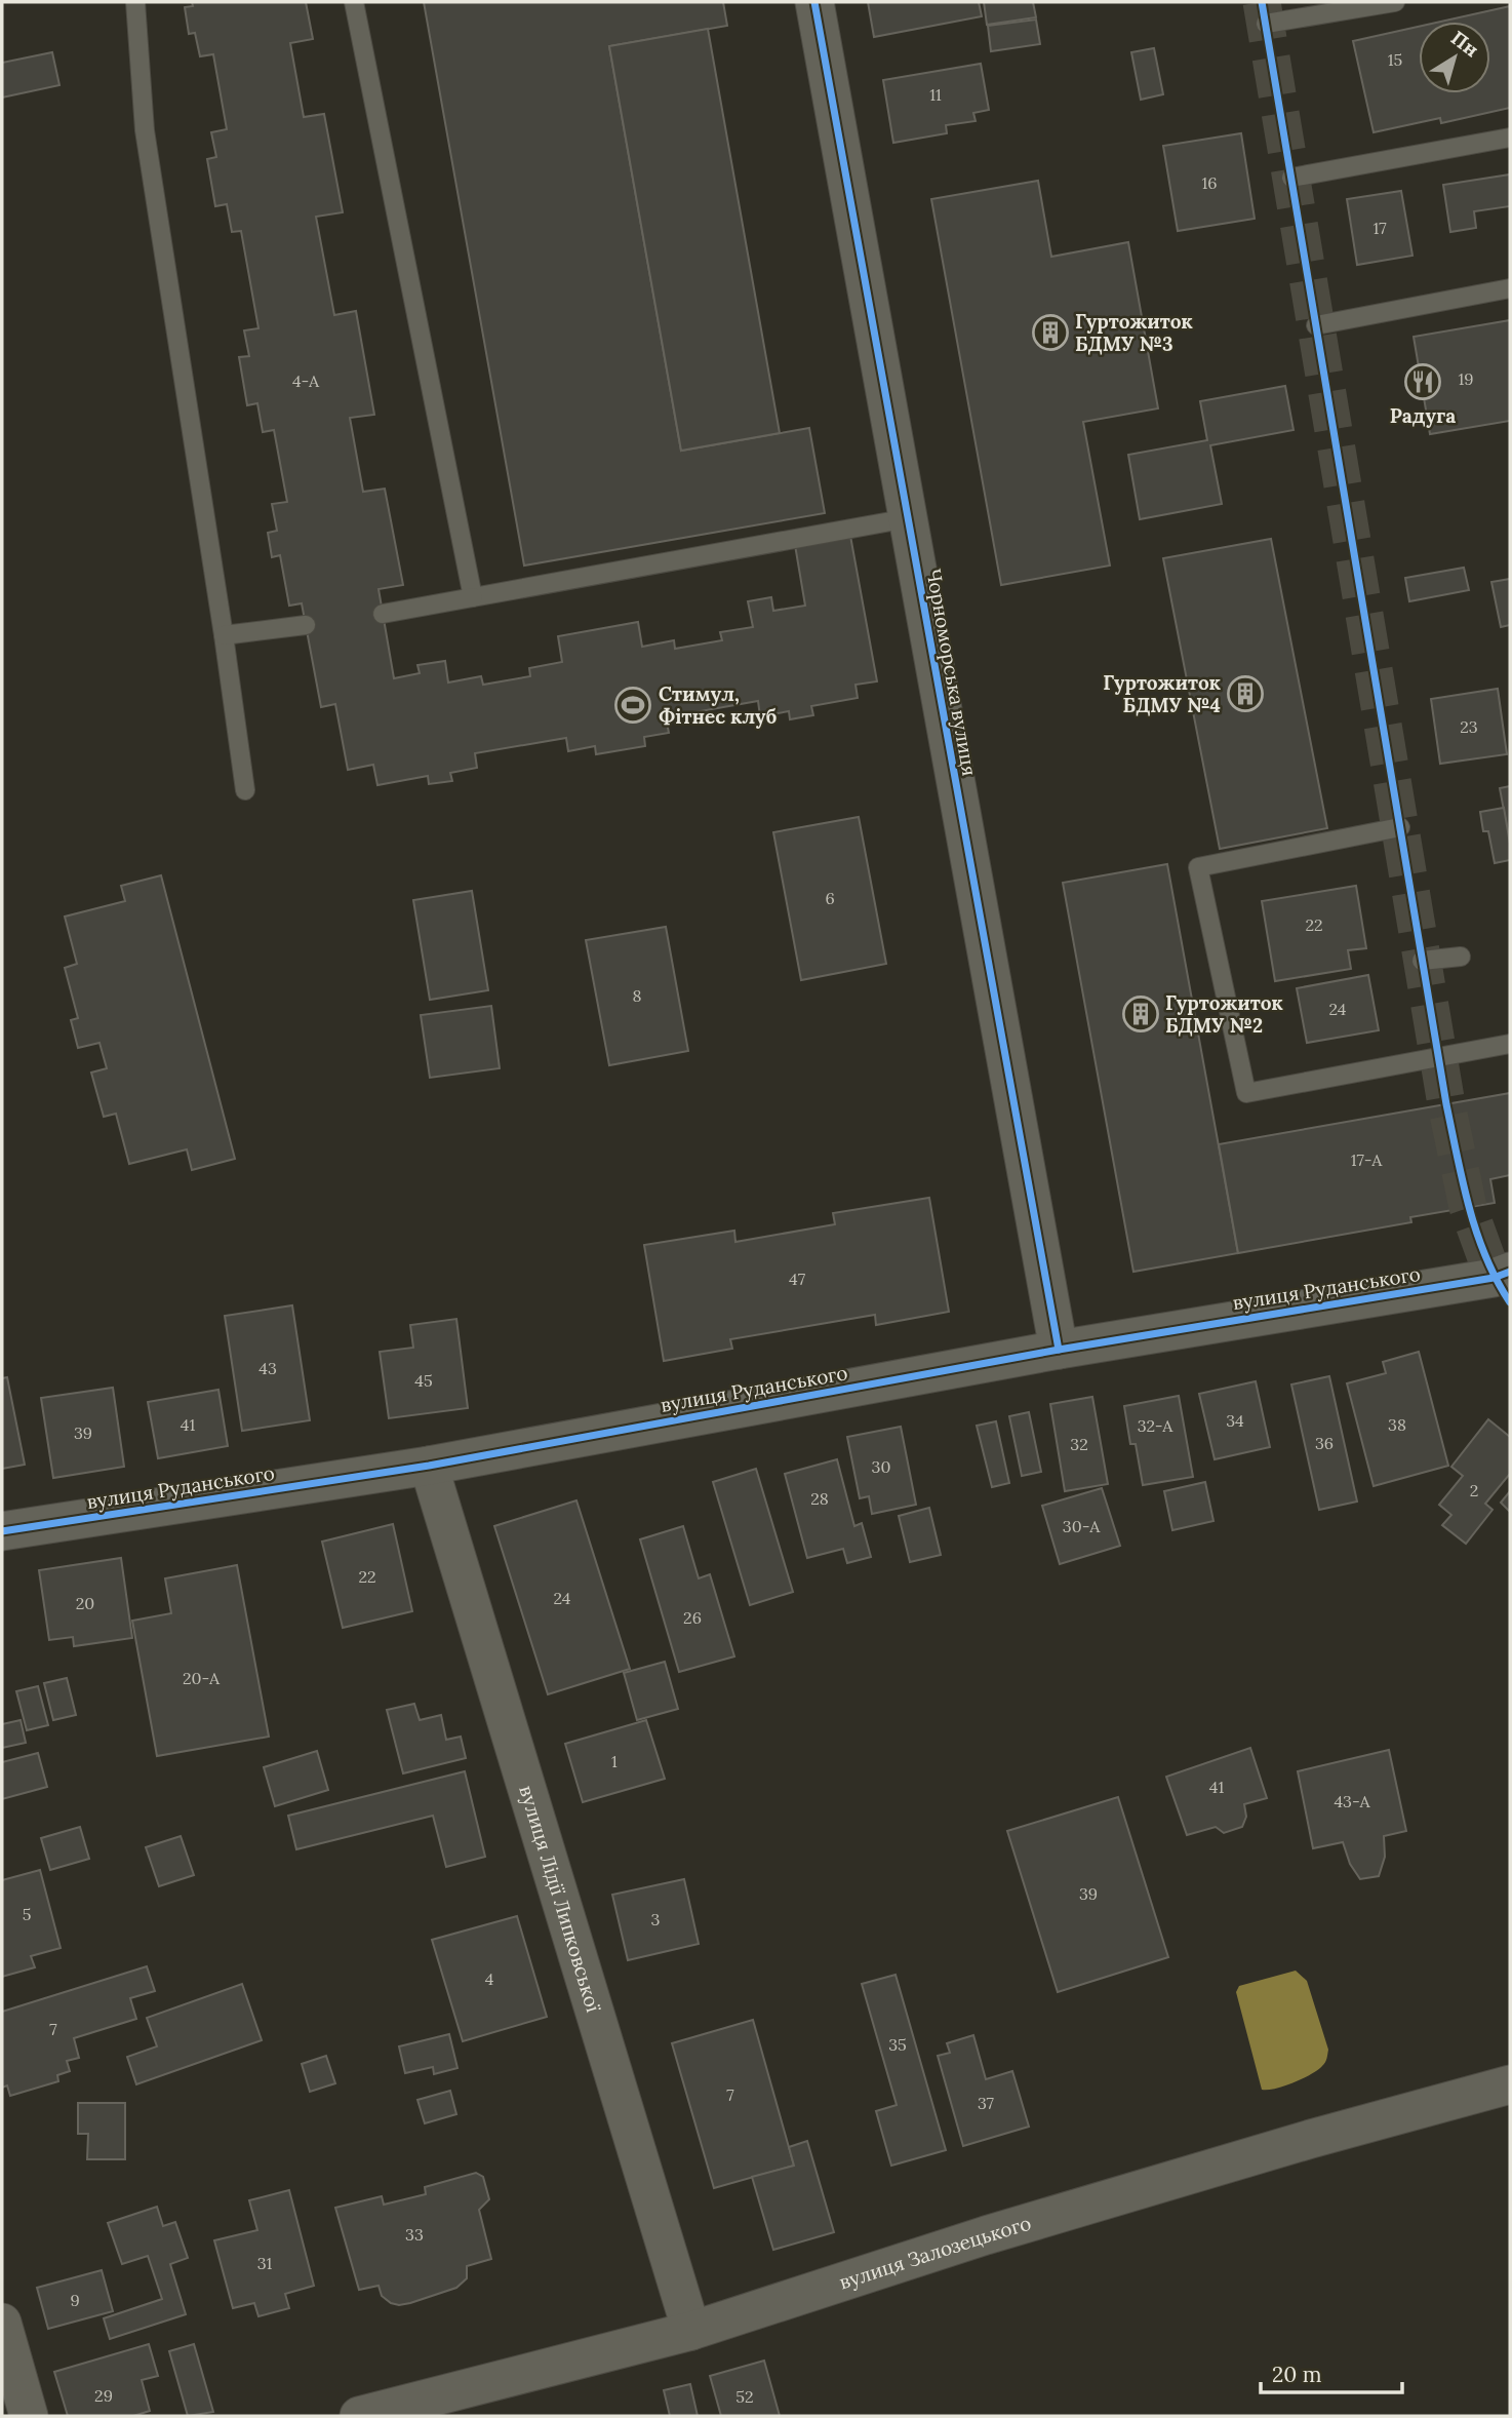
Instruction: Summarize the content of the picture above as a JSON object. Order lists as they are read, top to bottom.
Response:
{
  "streets": {
    "street": [
      "Чорноморська вулиця",
      "вулиця Руданського",
      "вулиця Лідії Липковської",
      "вулиця Залозецького"
    ]
  },
  "crossings": [
    ["Чорноморська вулиця", "вулиця Руданського"],
    ["вулиця Руданського", "вулиця Лідії Липковської"],
    ["вулиця Лідії Липковської", "вулиця Залозецького"]
  ],
  "places": {
    "building": ["Гуртожиток БДМУ №3", "Гуртожиток БДМУ №4", "Гуртожиток БДМУ №2"],
    "restaurant": ["Радуга"],
    "sports": ["Стимул, Фітнес клуб"]
  },
  "house_numbers": [
    "15",
    "11",
    "16",
    "17",
    "19",
    "4-А",
    "23",
    "6",
    "22",
    "8",
    "24",
    "17-А",
    "47",
    "43",
    "45",
    "34",
    "41",
    "38",
    "32-А",
    "39",
    "36",
    "32",
    "30",
    "2",
    "28",
    "30-А",
    "22",
    "24",
    "20",
    "26",
    "20-А",
    "1",
    "41",
    "43-А",
    "39",
    "5",
    "3",
    "4",
    "7",
    "35",
    "7",
    "37",
    "33",
    "31",
    "9",
    "29",
    "52"
  ],
  "scale_bar": "20 m",
  "north": "top right"
}
